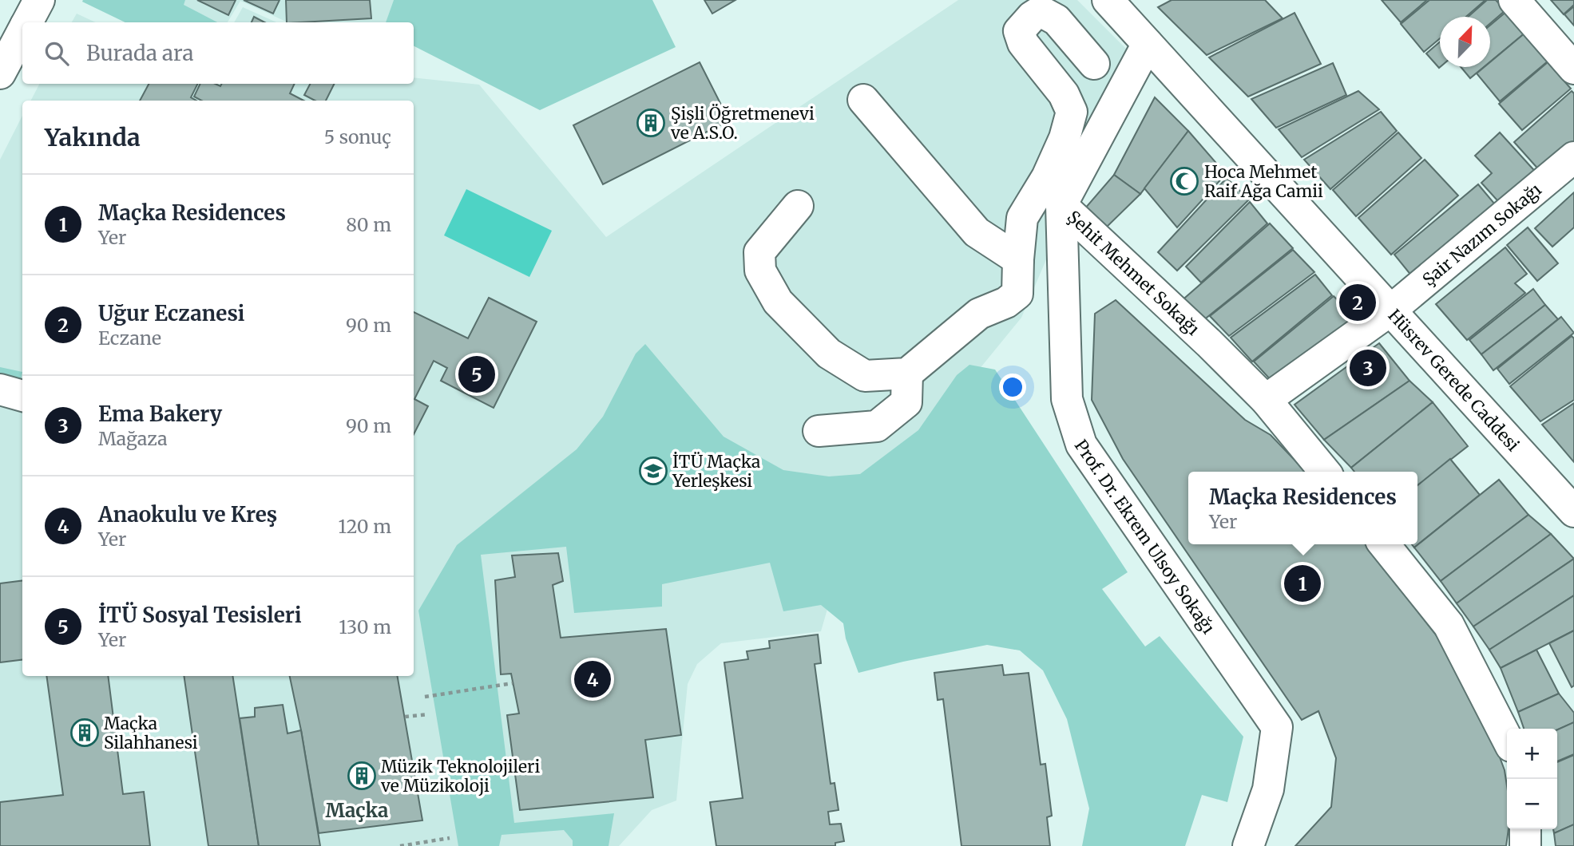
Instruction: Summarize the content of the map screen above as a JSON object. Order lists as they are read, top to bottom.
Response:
{
  "streets": {
    "street": [
      "Şair Nazım Sokağı",
      "Şehit Mehmet Sokağı",
      "Hüsrev Gerede Caddesi",
      "Prof. Dr. Ekrem Ulsoy Sokağı"
    ]
  },
  "crossings": [
    ["Şair Nazım Sokağı", "Şehit Mehmet Sokağı"],
    ["Şair Nazım Sokağı", "Hüsrev Gerede Caddesi"],
    ["Şehit Mehmet Sokağı", "Hüsrev Gerede Caddesi"],
    ["Şehit Mehmet Sokağı", "Prof. Dr. Ekrem Ulsoy Sokağı"]
  ],
  "districts": ["Maçka"],
  "places": {
    "building": ["Şişli Öğretmenevi ve A.S.O.", "Maçka Silahhanesi", "Müzik Teknolojileri ve Müzikoloji"],
    "mosque": ["Hoca Mehmet Raif Ağa Camii"],
    "school or university": ["İTÜ Maçka Yerleşkesi"]
  },
  "north": "top right",
  "page": {
    "search": "Burada ara",
    "heading": ["Yakında", "5 sonuç"],
    "list": [
      {
        "mark": "1",
        "name": "Maçka Residences",
        "note": "Yer",
        "value": "80 m"
      },
      {
        "mark": "2",
        "name": "Uğur Eczanesi",
        "note": "Eczane",
        "value": "90 m"
      },
      {
        "mark": "3",
        "name": "Ema Bakery",
        "note": "Mağaza",
        "value": "90 m"
      },
      {
        "mark": "4",
        "name": "Anaokulu ve Kreş",
        "note": "Yer",
        "value": "120 m"
      },
      {
        "mark": "5",
        "name": "İTÜ Sosyal Tesisleri",
        "note": "Yer",
        "value": "130 m"
      }
    ],
    "pins": [
      "2",
      "3",
      "5",
      "1",
      "4"
    ],
    "popup": ["Maçka Residences", "Yer"],
    "map_buttons": ["+", "−"]
  }
}
